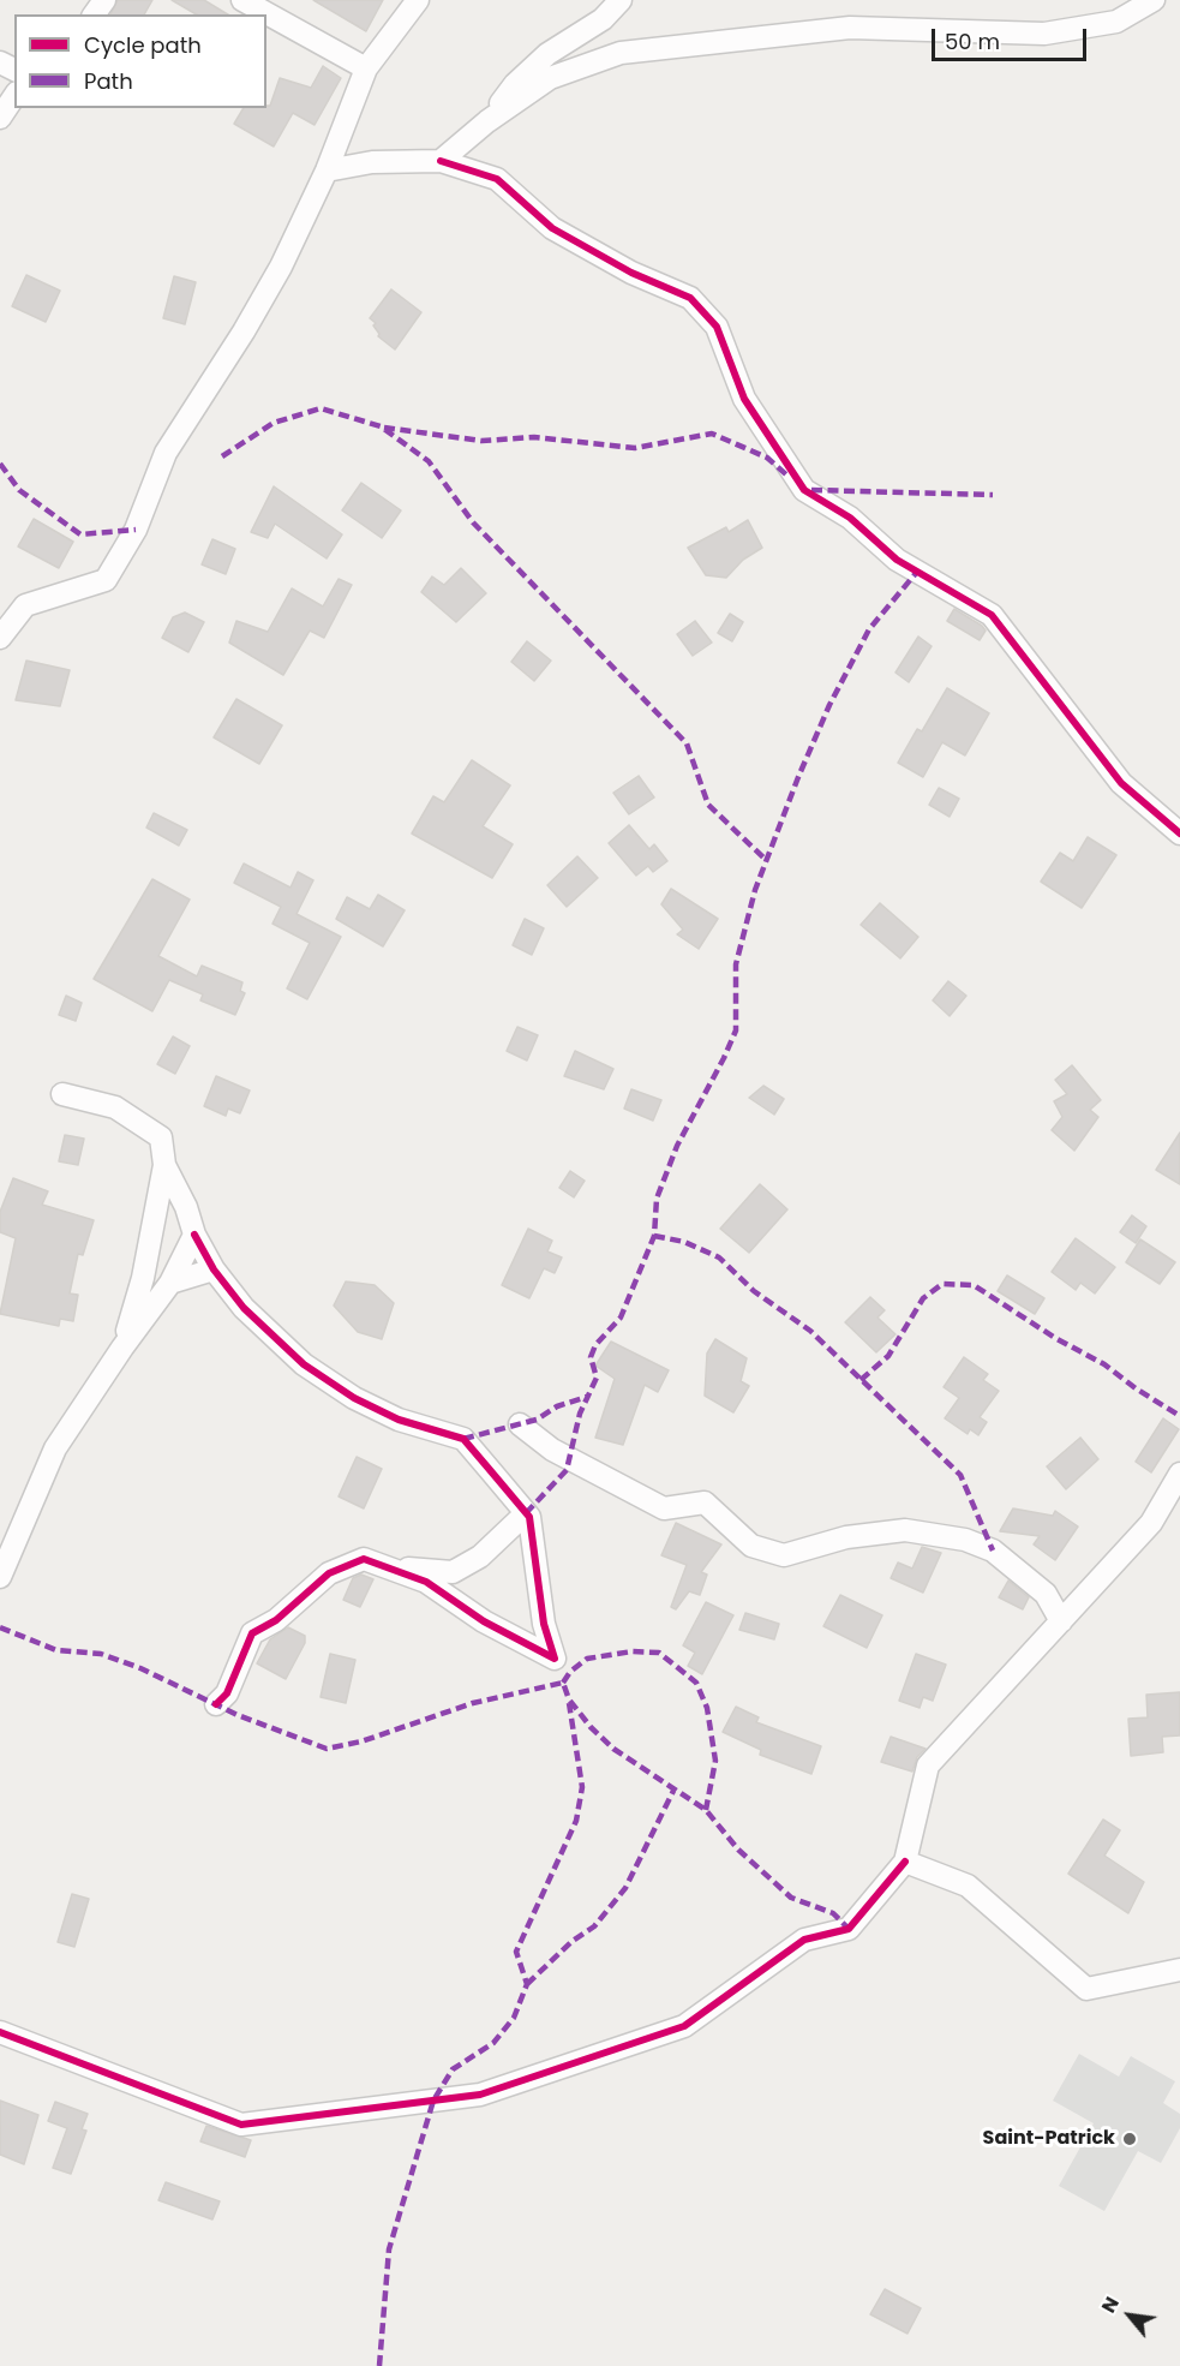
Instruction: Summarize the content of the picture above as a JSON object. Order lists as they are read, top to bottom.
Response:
{
  "places": ["Saint-Patrick"],
  "legend": ["Cycle path", "Path"],
  "scale_bar": "50 m",
  "north": "top left"
}
